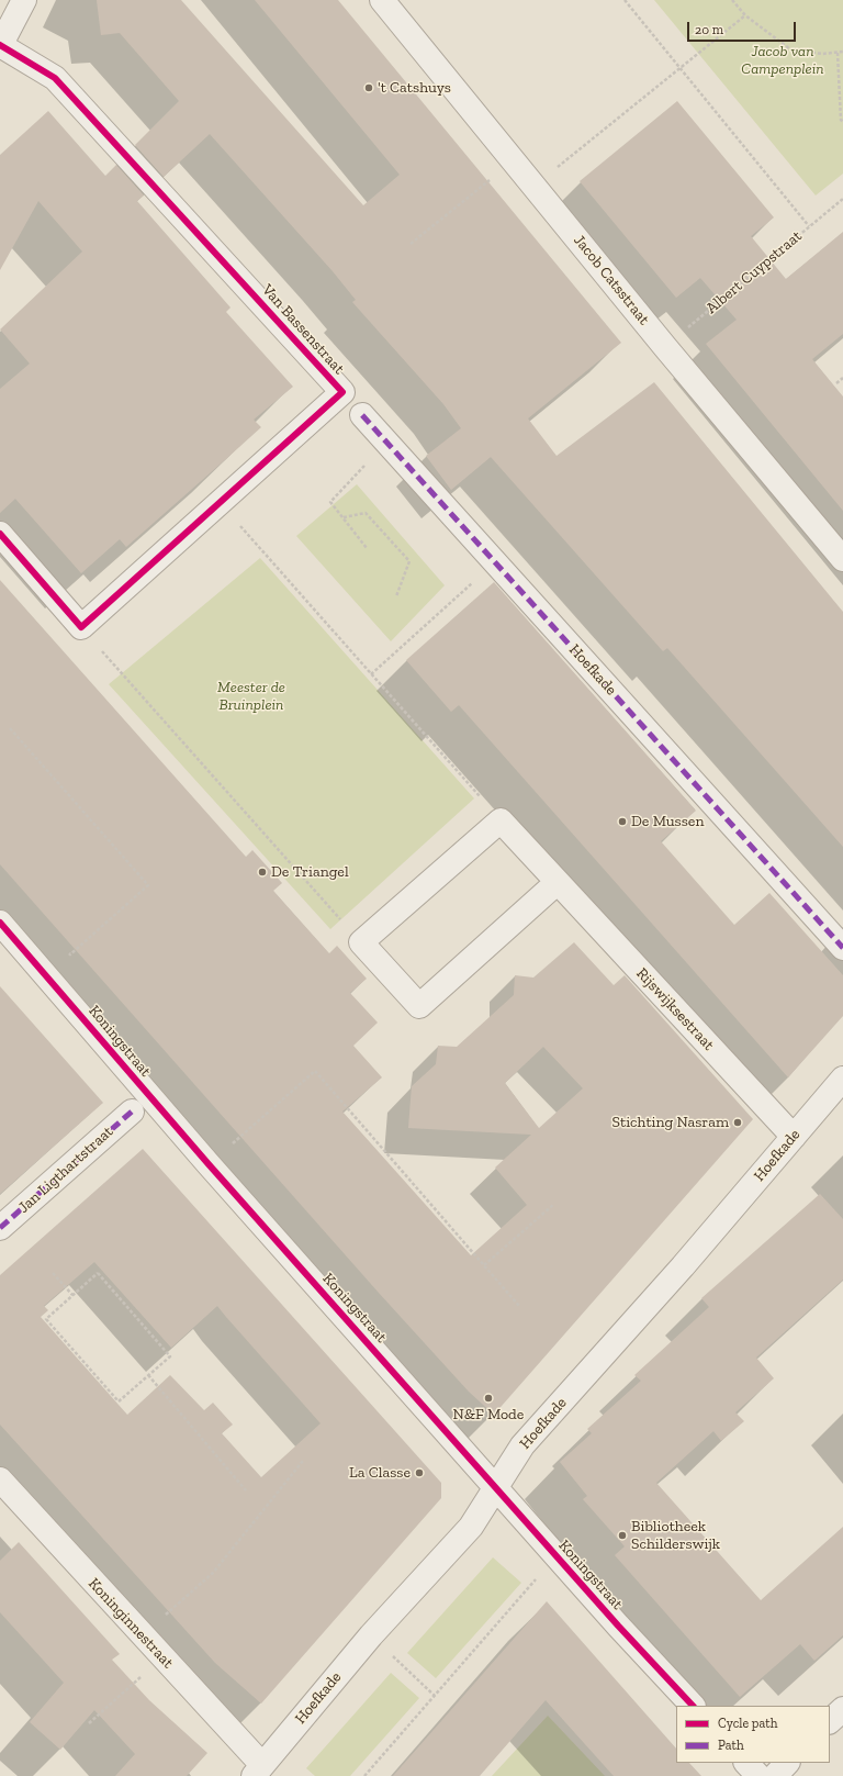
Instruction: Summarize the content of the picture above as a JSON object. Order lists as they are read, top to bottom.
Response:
{
  "streets": {
    "street": [
      "Jacob Catsstraat",
      "Van Bassenstraat",
      "Hoefkade",
      "Rijswijksestraat",
      "Koningstraat",
      "Jan Ligthartstraat",
      "Koninginnestraat"
    ],
    "path": ["Albert Cuypstraat"]
  },
  "crossings": [
    ["Albert Cuypstraat", "Jacob Catsstraat"],
    ["Hoefkade", "Rijswijksestraat"],
    ["Hoefkade", "Koningstraat"],
    ["Hoefkade", "Koninginnestraat"]
  ],
  "parks": ["Jacob van Campenplein", "Meester de Bruinplein"],
  "places": [
    "'t Catshuys",
    "De Mussen",
    "De Triangel",
    "Stichting Nasram",
    "N&F Mode",
    "La Classe",
    "Bibliotheek Schilderswijk"
  ],
  "legend": ["Cycle path", "Path"],
  "scale_bar": "20 m"
}
